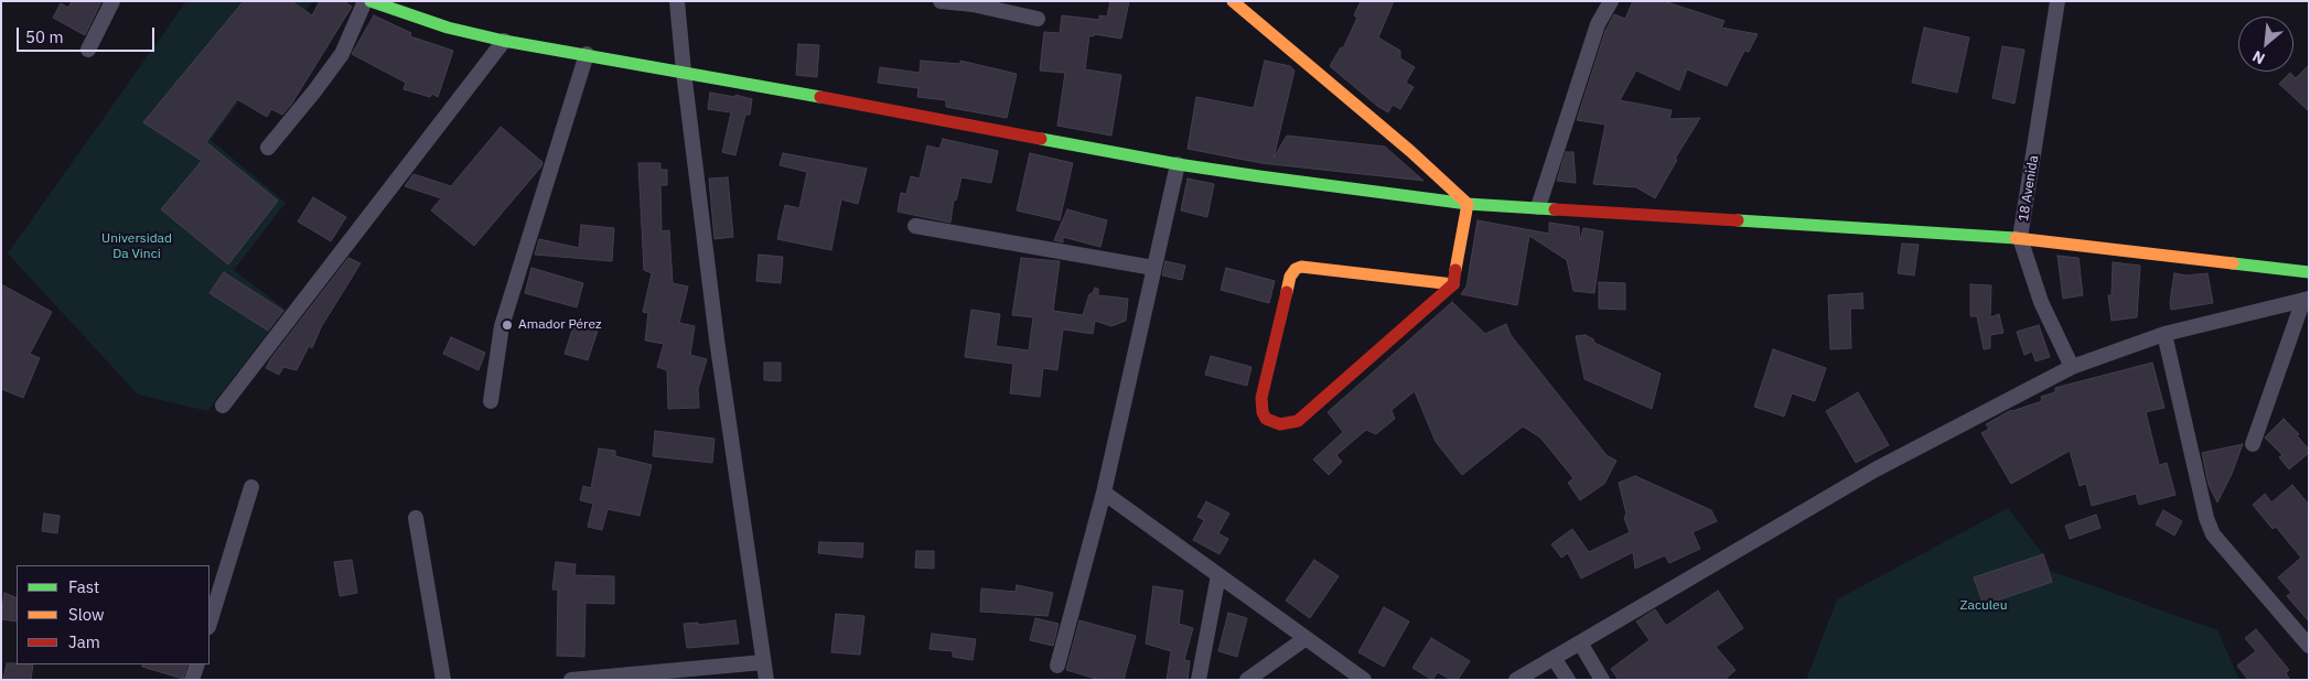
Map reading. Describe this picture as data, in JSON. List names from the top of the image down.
{
  "streets": {
    "street": ["18 Avenida"]
  },
  "parks": ["Universidad Da Vinci", "Zaculeu"],
  "places": ["Amador Pérez"],
  "legend": ["Fast", "Slow", "Jam"],
  "scale_bar": "50 m",
  "north": "bottom left"
}
